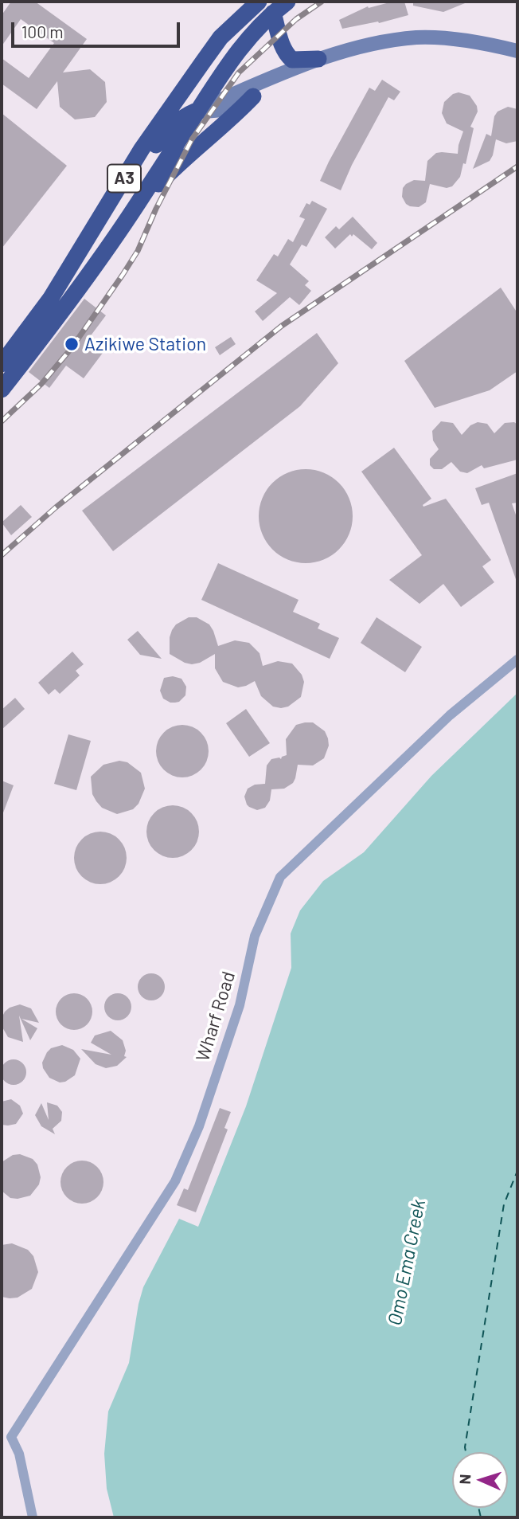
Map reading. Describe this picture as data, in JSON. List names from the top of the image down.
{
  "streets": {
    "highway": ["A3"],
    "street": ["Wharf Road"]
  },
  "water": ["Omo Ema Creek"],
  "places": ["Azikiwe Station"],
  "scale_bar": "100 m",
  "north": "left"
}
